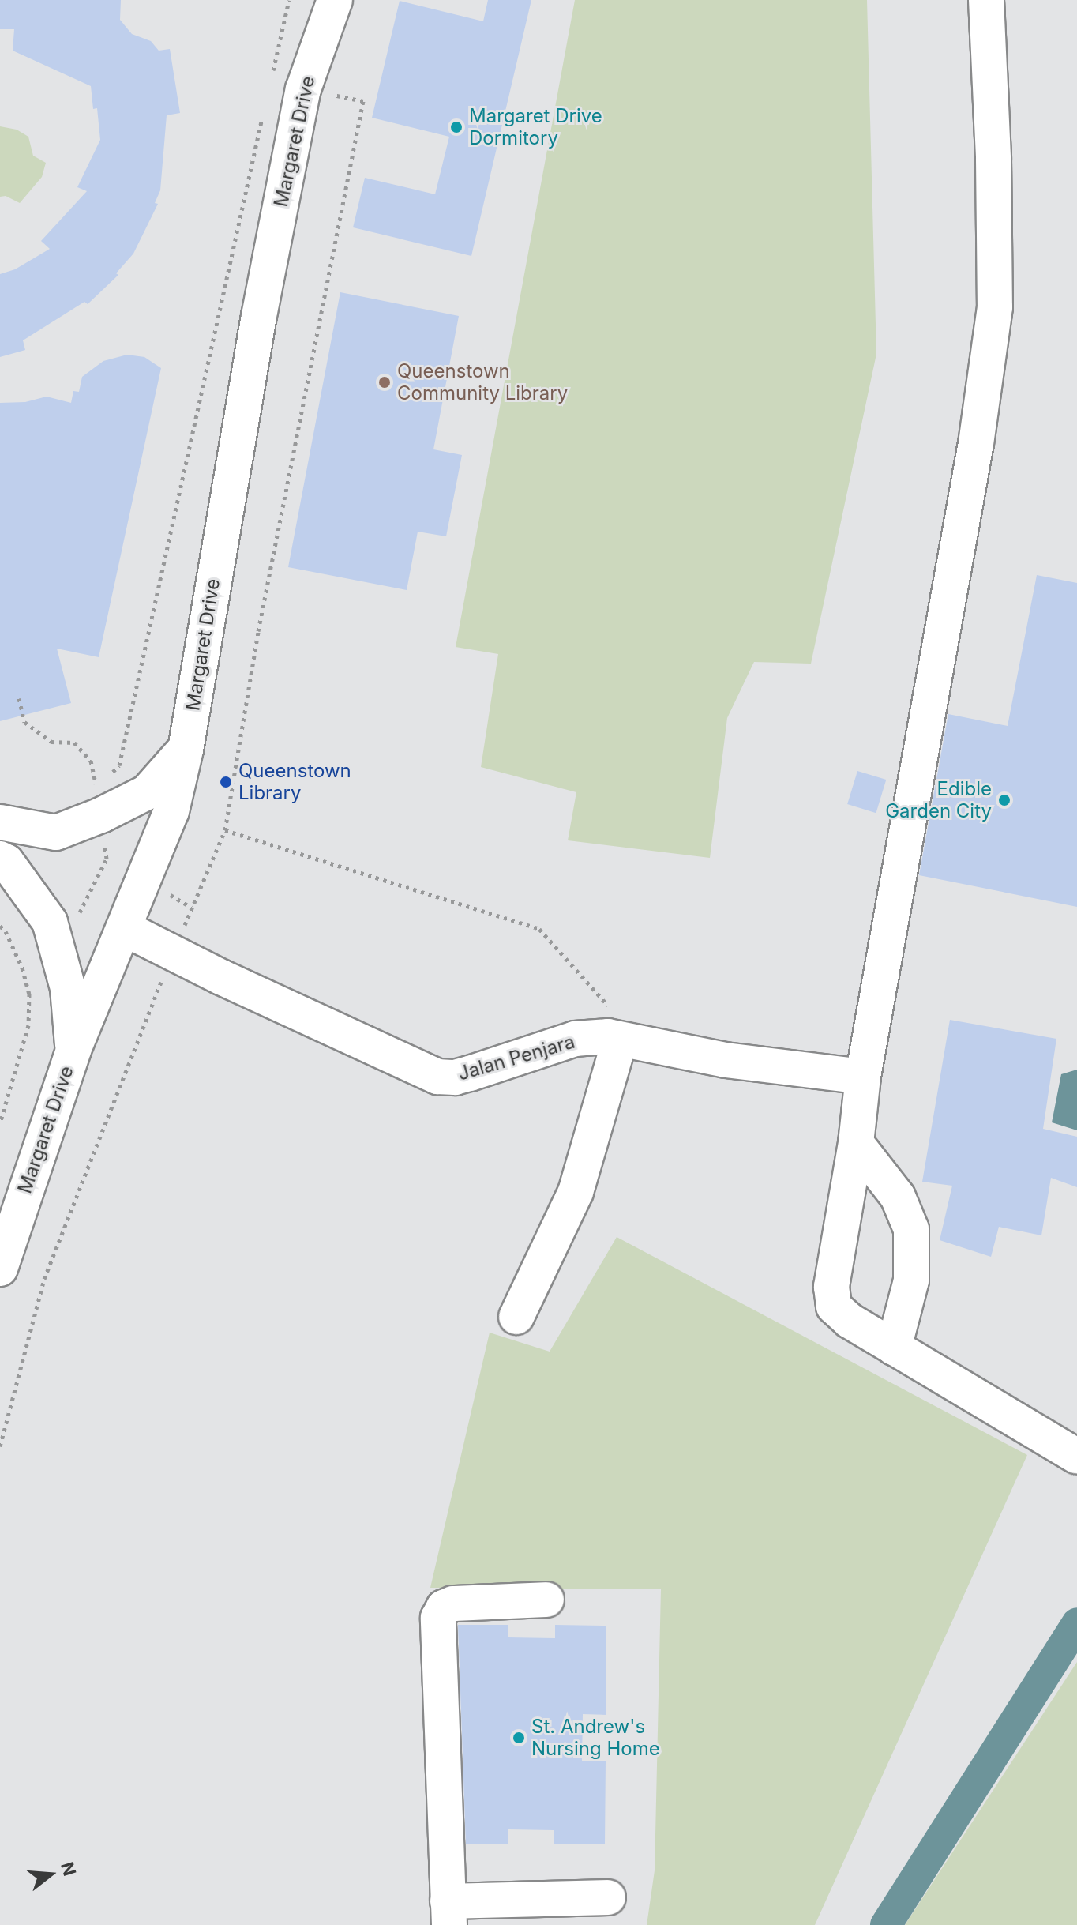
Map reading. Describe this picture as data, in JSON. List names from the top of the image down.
{
  "streets": {
    "street": ["Margaret Drive", "Jalan Penjara"]
  },
  "crossings": [
    ["Margaret Drive", "Jalan Penjara"]
  ],
  "places": [
    "Margaret Drive Dormitory",
    "Queenstown Community Library",
    "Queenstown Library",
    "Edible Garden City",
    "St. Andrew's Nursing Home"
  ],
  "north": "right"
}
